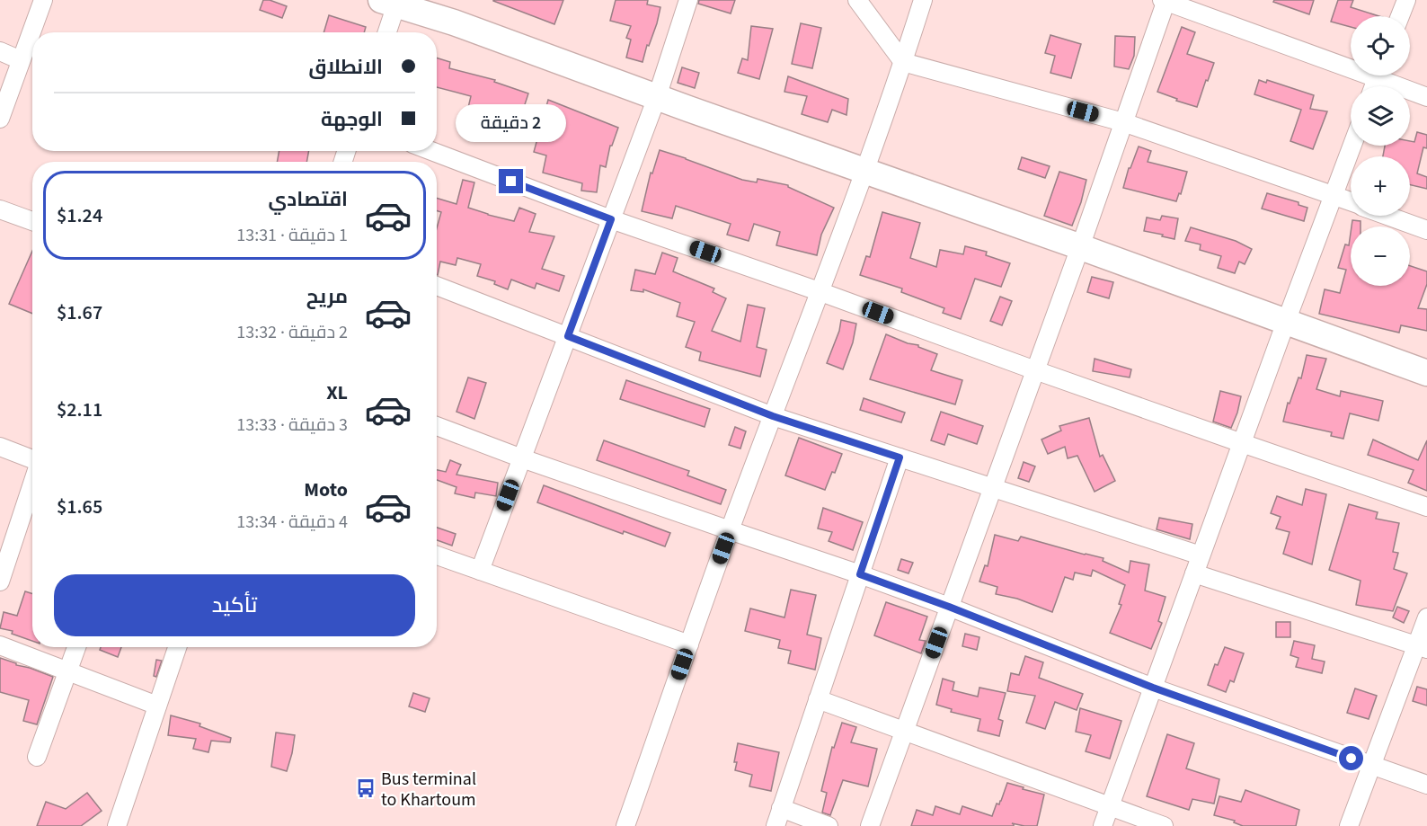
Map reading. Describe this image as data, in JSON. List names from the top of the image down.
{
  "places": {
    "bus stop": ["Bus terminal to Khartoum"]
  },
  "page": {
    "map_buttons": ["+", "−"],
    "banner": ["الانطلاق", "الوجهة"],
    "bubble": "2 دقيقة",
    "list": [
      {
        "name": "اقتصادي",
        "note": "1 دقيقة · 13:31",
        "value": "$1.24"
      },
      {
        "name": "مريح",
        "note": "2 دقيقة · 13:32",
        "value": "$1.67"
      },
      {
        "name": "XL",
        "note": "3 دقيقة · 13:33",
        "value": "$2.11"
      },
      {
        "name": "Moto",
        "note": "4 دقيقة · 13:34",
        "value": "$1.65"
      }
    ],
    "buttons": "تأكيد"
  }
}
